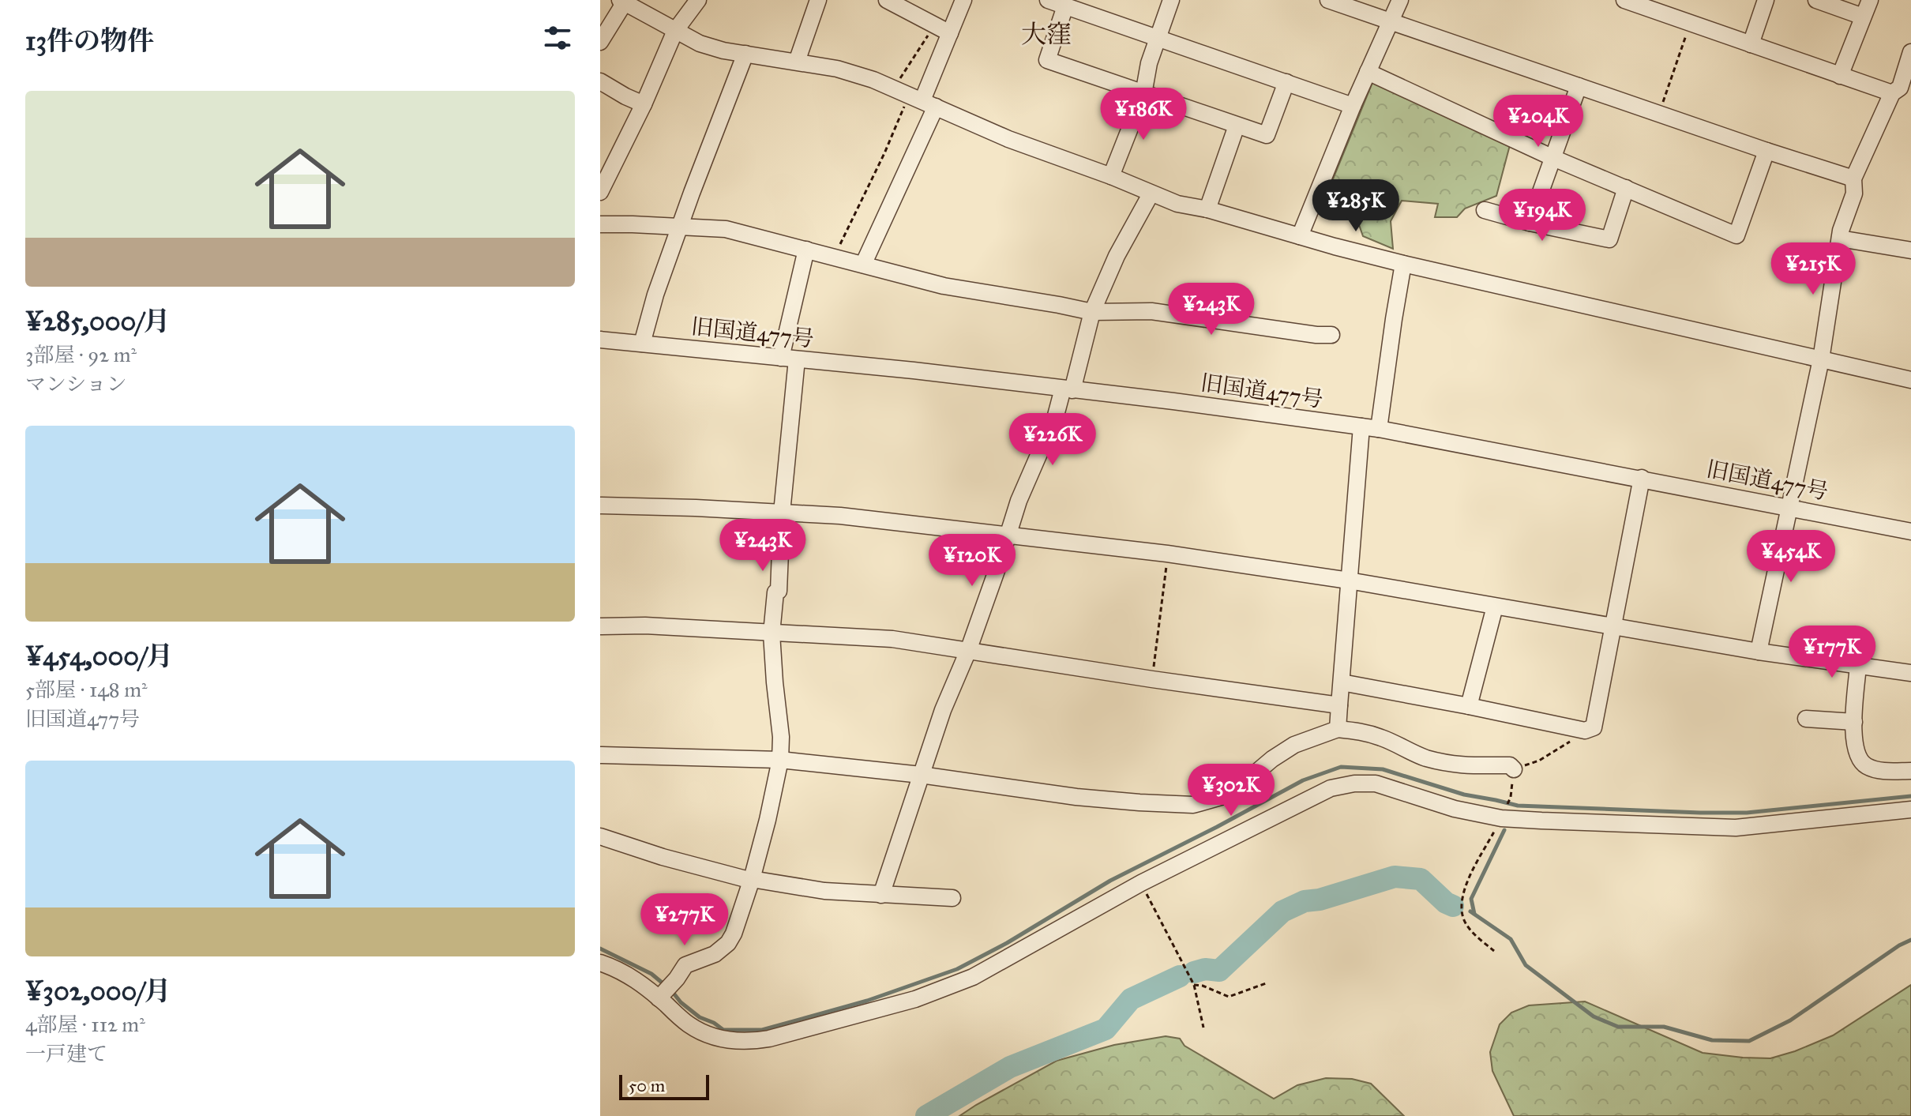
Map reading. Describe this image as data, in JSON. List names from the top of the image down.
{
  "streets": {
    "street": ["旧国道477号"]
  },
  "districts": ["大窪"],
  "scale_bar": "50 m",
  "page": {
    "heading": "13件の物件",
    "list": [
      {
        "name": "¥285,000/月",
        "note": "3部屋 · 92 m² · マンション"
      },
      {
        "name": "¥454,000/月",
        "note": "5部屋 · 148 m² · 旧国道477号"
      },
      {
        "name": "¥302,000/月",
        "note": "4部屋 · 112 m² · 一戸建て"
      }
    ],
    "price": [
      "¥186K",
      "¥204K",
      "¥285K",
      "¥194K",
      "¥215K",
      "¥243K",
      "¥226K",
      "¥243K",
      "¥454K",
      "¥120K",
      "¥177K",
      "¥302K",
      "¥277K"
    ],
    "scale": "50 m"
  }
}
